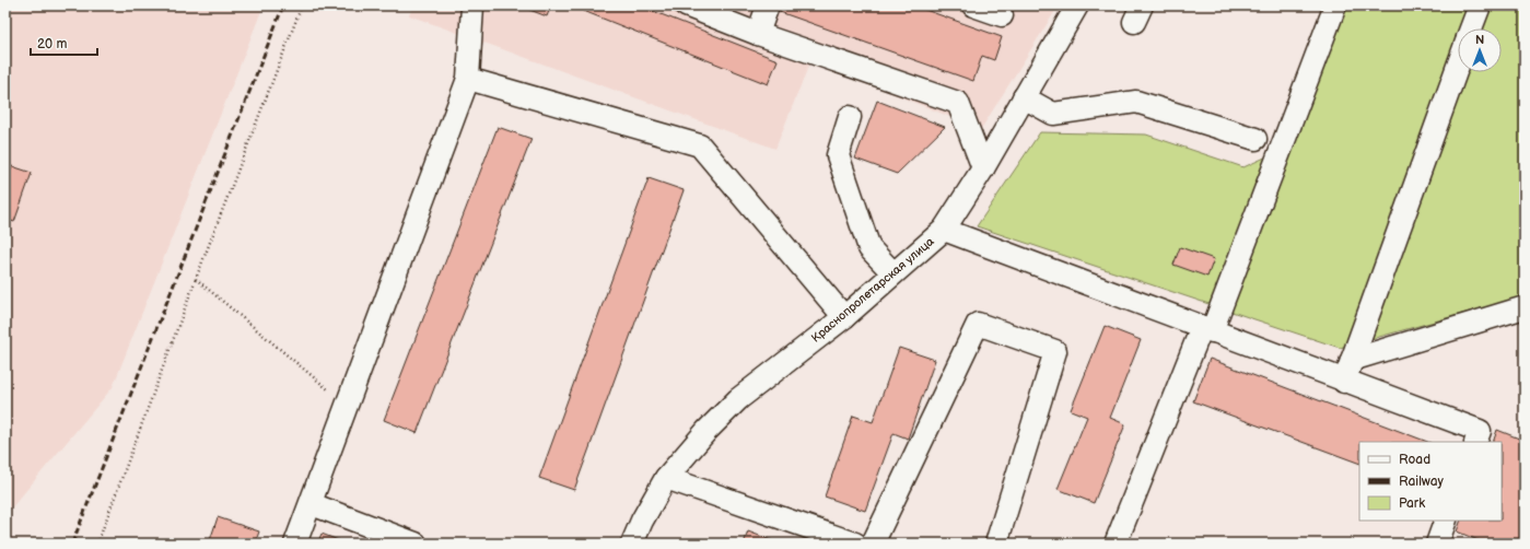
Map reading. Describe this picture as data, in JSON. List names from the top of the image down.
{
  "streets": {
    "street": ["Краснопролетарская улица"]
  },
  "legend": ["Road", "Railway", "Park"],
  "scale_bar": "20 m",
  "north": "top"
}
